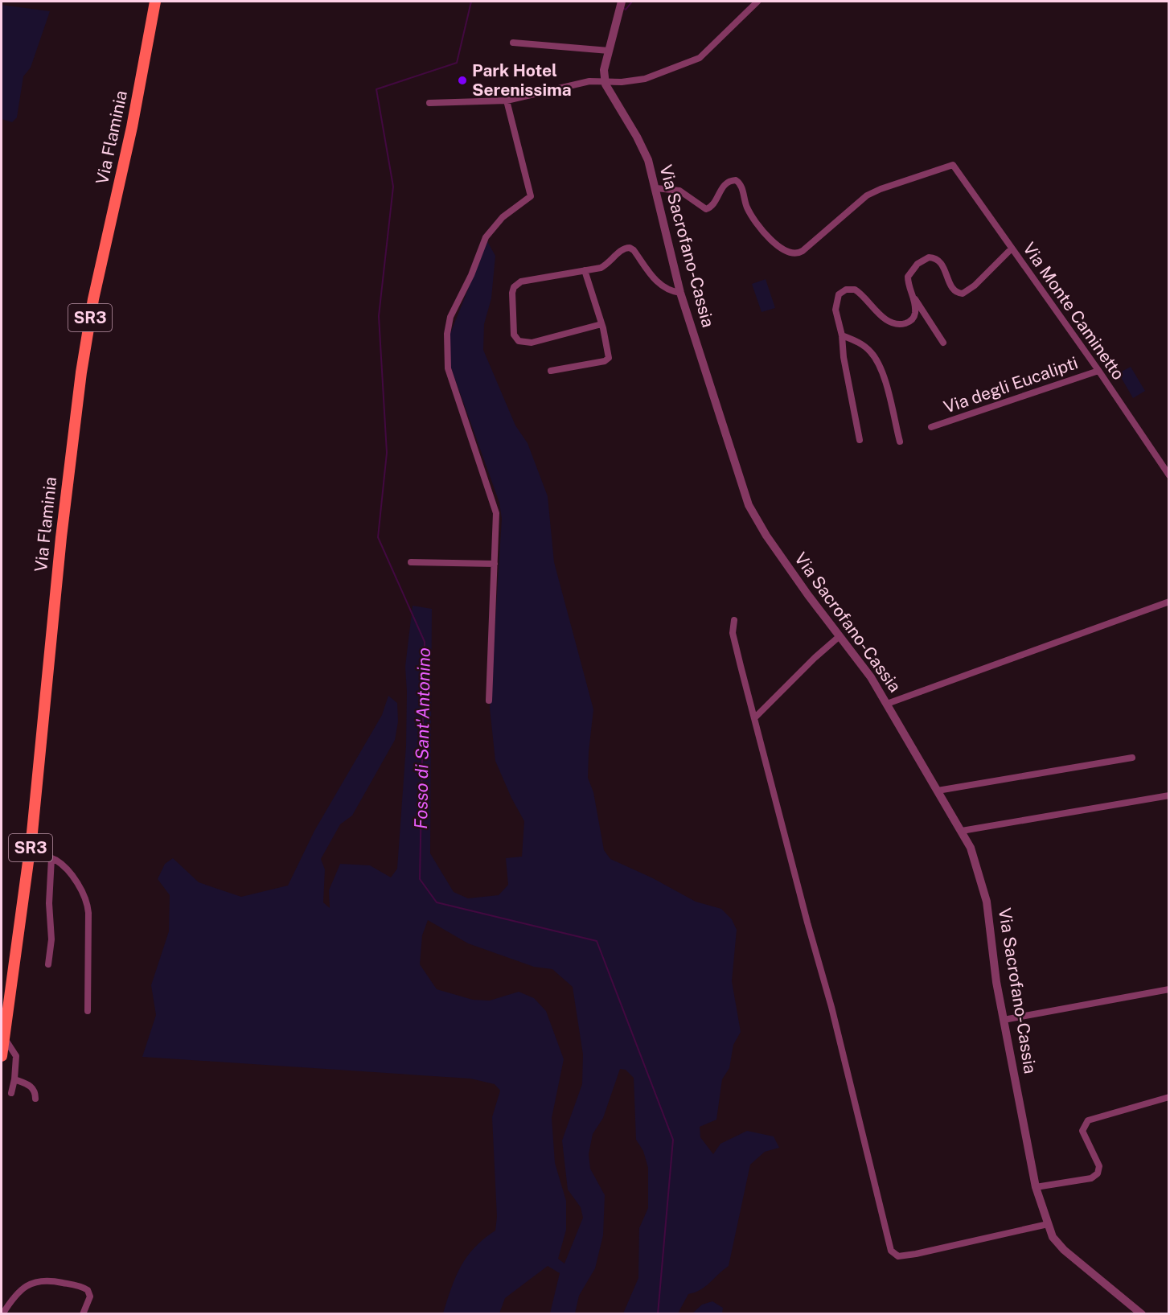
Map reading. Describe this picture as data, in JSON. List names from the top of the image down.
{
  "streets": {
    "main road": ["Via Flaminia", "SR3"],
    "street": ["Via Sacrofano-Cassia", "Via Monte Caminetto", "Via degli Eucalipti"]
  },
  "crossings": [
    ["Via Sacrofano-Cassia", "Via Monte Caminetto"],
    ["Via Monte Caminetto", "Via degli Eucalipti"]
  ],
  "water": ["Fosso di Sant'Antonino"],
  "places": ["Park Hotel Serenissima"]
}
